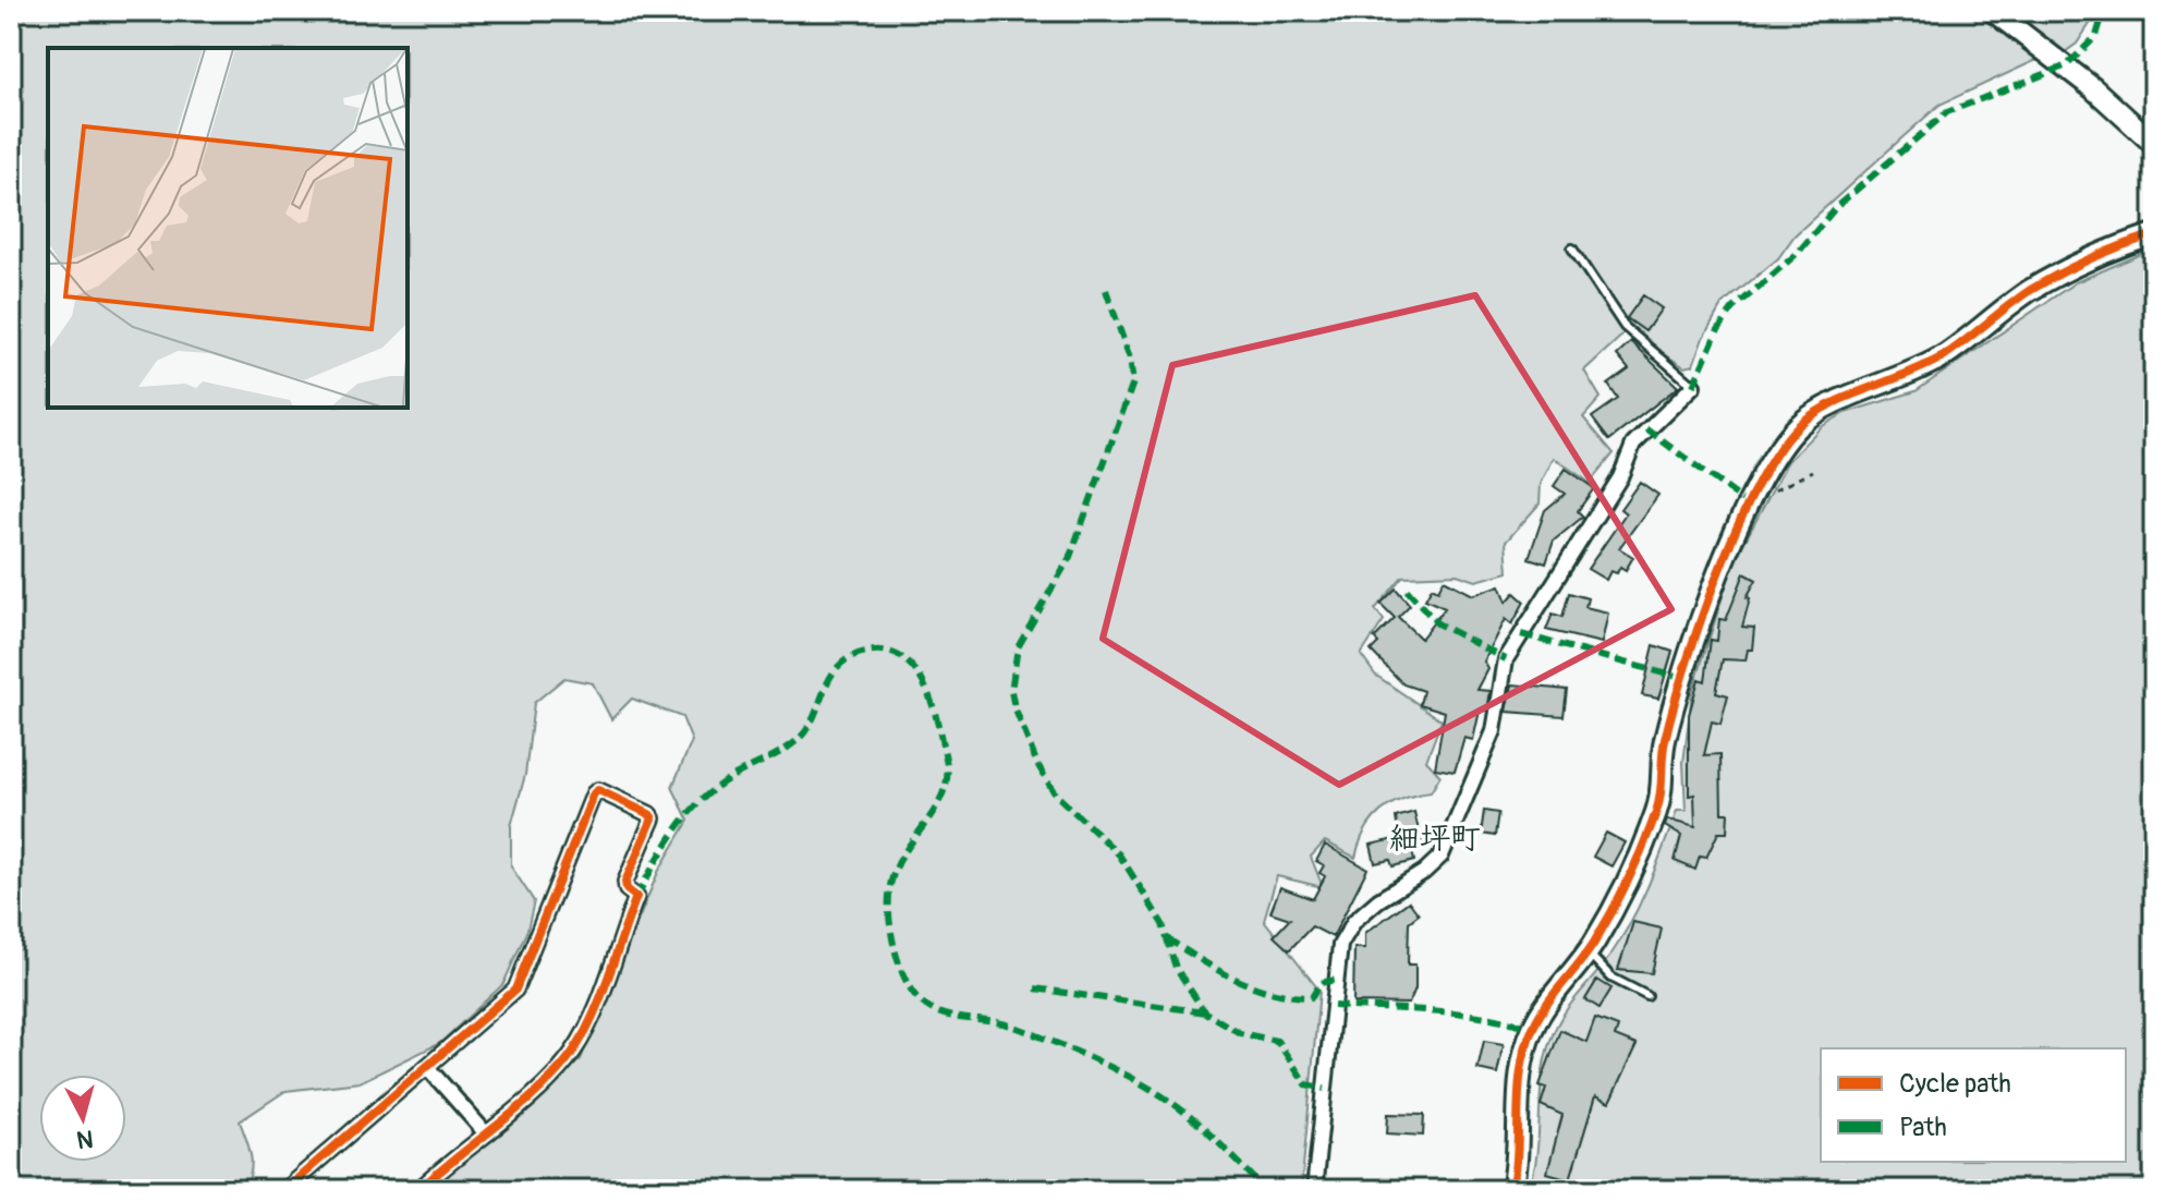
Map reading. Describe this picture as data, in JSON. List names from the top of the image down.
{
  "districts": ["細坪町"],
  "legend": ["Cycle path", "Path"],
  "north": "bottom"
}
